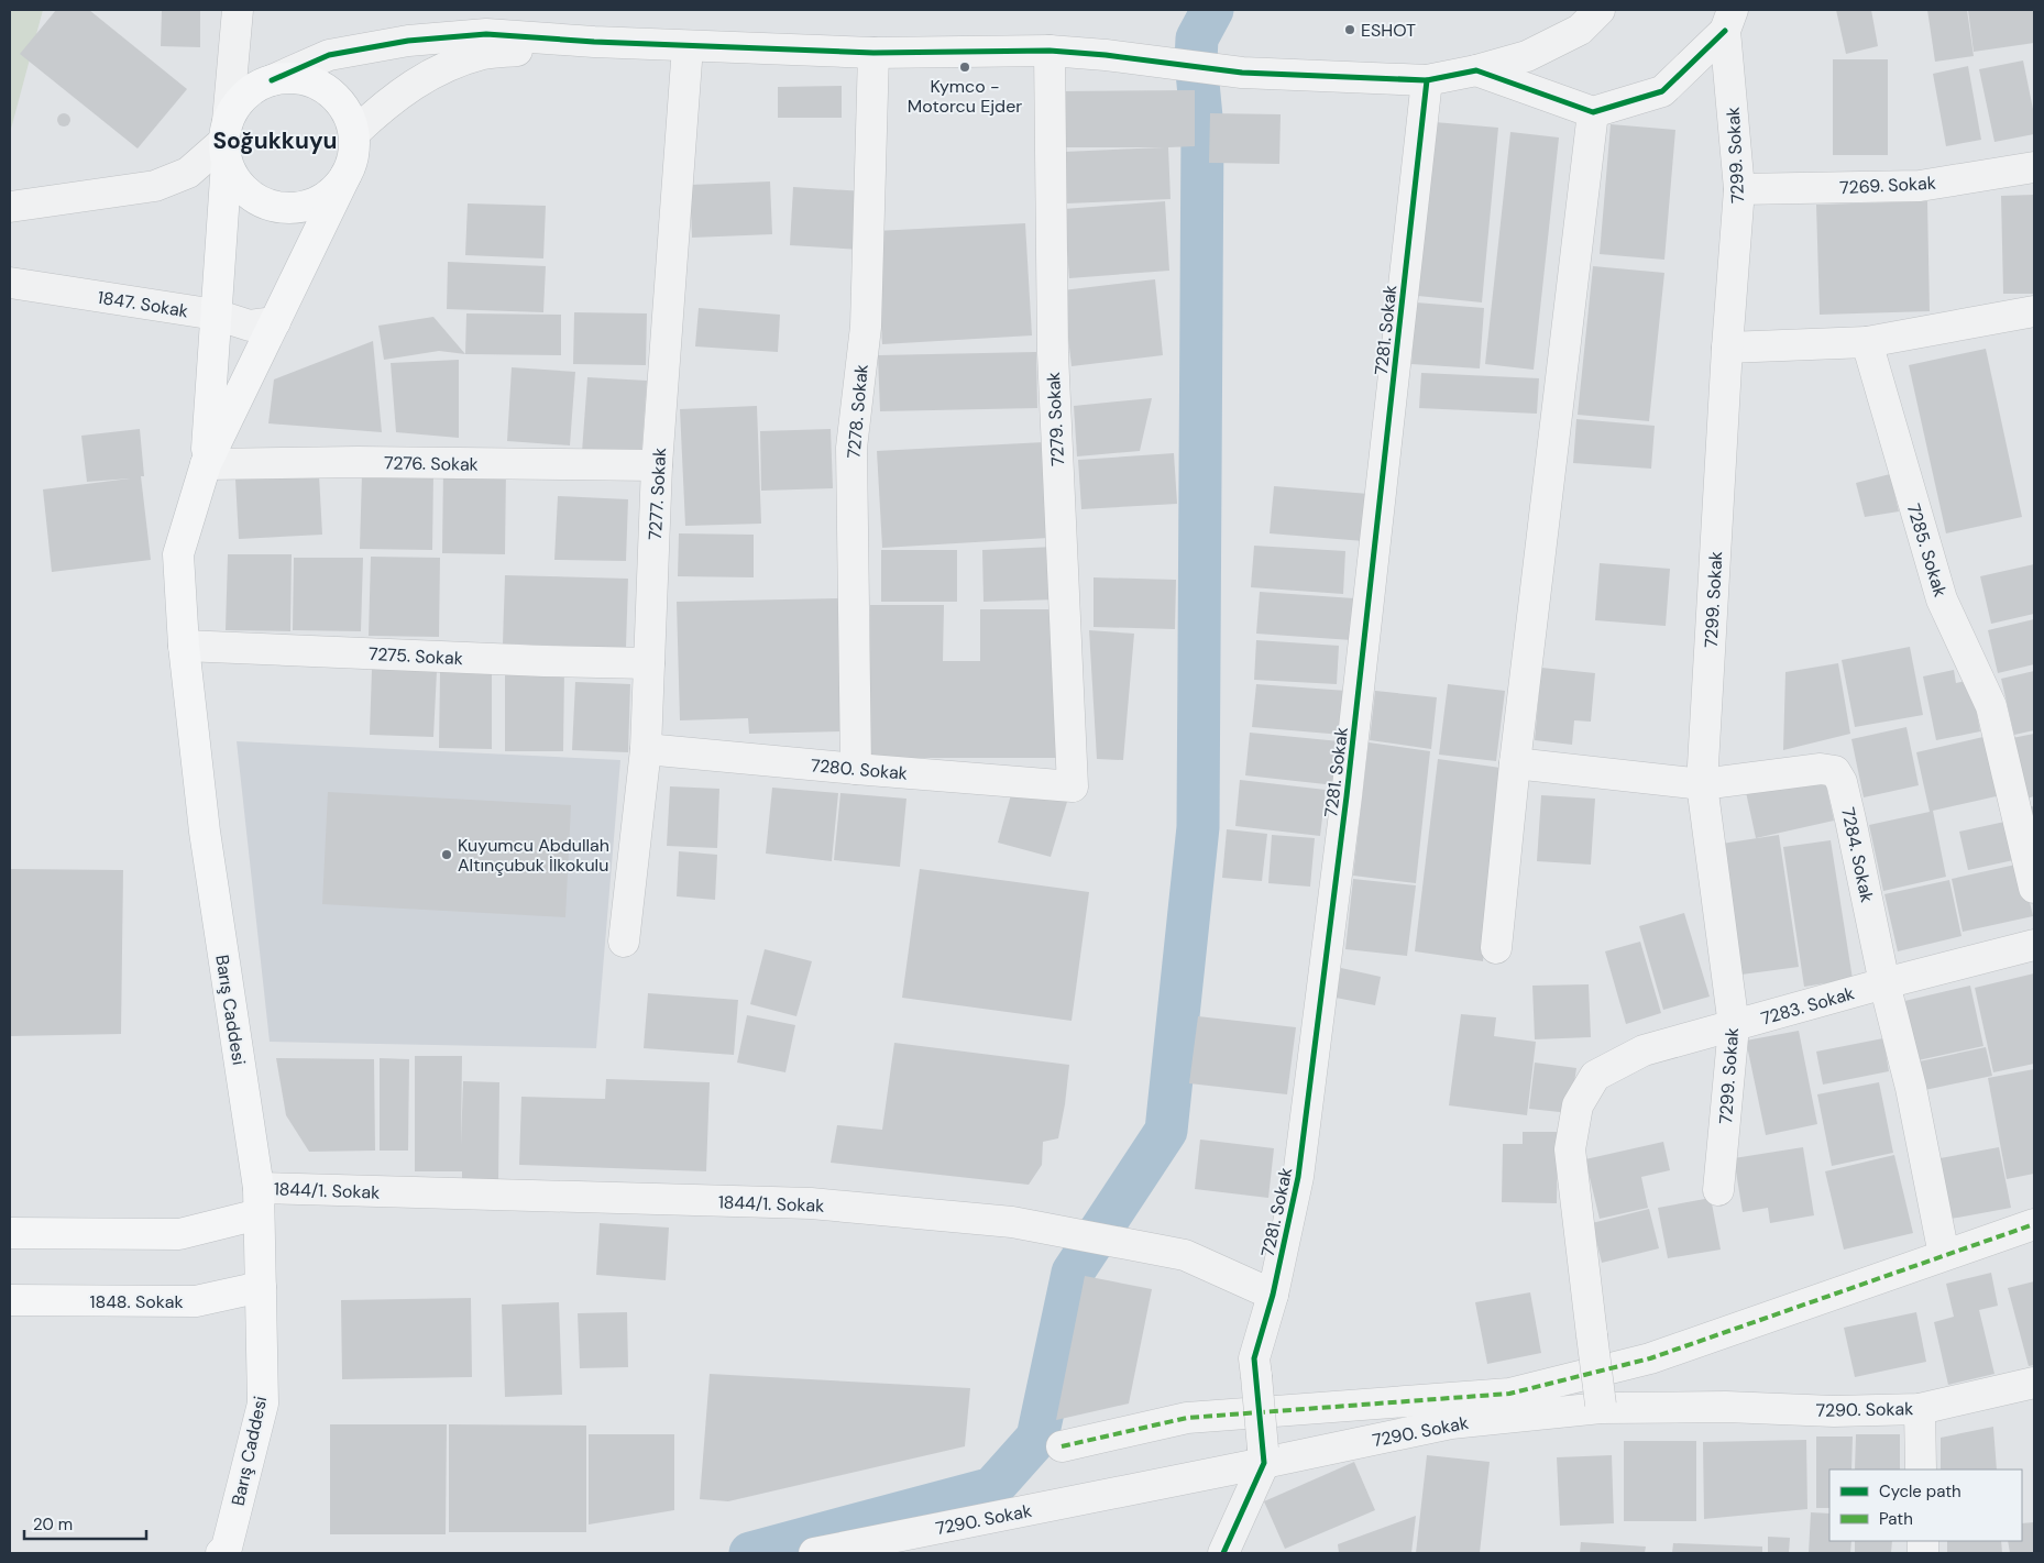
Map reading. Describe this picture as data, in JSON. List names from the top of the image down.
{
  "streets": {
    "main road": ["Barış Caddesi", "1848. Sokak"],
    "street": [
      "7299. Sokak",
      "7269. Sokak",
      "1847. Sokak",
      "7281. Sokak",
      "7278. Sokak",
      "7279. Sokak",
      "7276. Sokak",
      "7277. Sokak",
      "7285. Sokak",
      "7275. Sokak",
      "7280. Sokak",
      "7284. Sokak",
      "7283. Sokak",
      "1844/1. Sokak",
      "7290. Sokak"
    ]
  },
  "crossings": [
    ["7299. Sokak", "7269. Sokak"],
    ["7299. Sokak", "7284. Sokak"],
    ["7299. Sokak", "7283. Sokak"],
    ["7281. Sokak", "1844/1. Sokak"],
    ["7281. Sokak", "7290. Sokak"],
    ["7278. Sokak", "7280. Sokak"],
    ["7279. Sokak", "7280. Sokak"],
    ["7276. Sokak", "7277. Sokak"],
    ["7276. Sokak", "Barış Caddesi"],
    ["7277. Sokak", "7275. Sokak"],
    ["7277. Sokak", "7280. Sokak"],
    ["7275. Sokak", "Barış Caddesi"],
    ["7284. Sokak", "7283. Sokak"],
    ["7283. Sokak", "7290. Sokak"],
    ["Barış Caddesi", "1844/1. Sokak"],
    ["Barış Caddesi", "1848. Sokak"]
  ],
  "districts": ["Soğukkuyu"],
  "places": ["ESHOT", "Kymco - Motorcu Ejder", "Kuyumcu Abdullah Altınçubuk İlkokulu"],
  "legend": ["Cycle path", "Path"],
  "scale_bar": "20 m"
}
